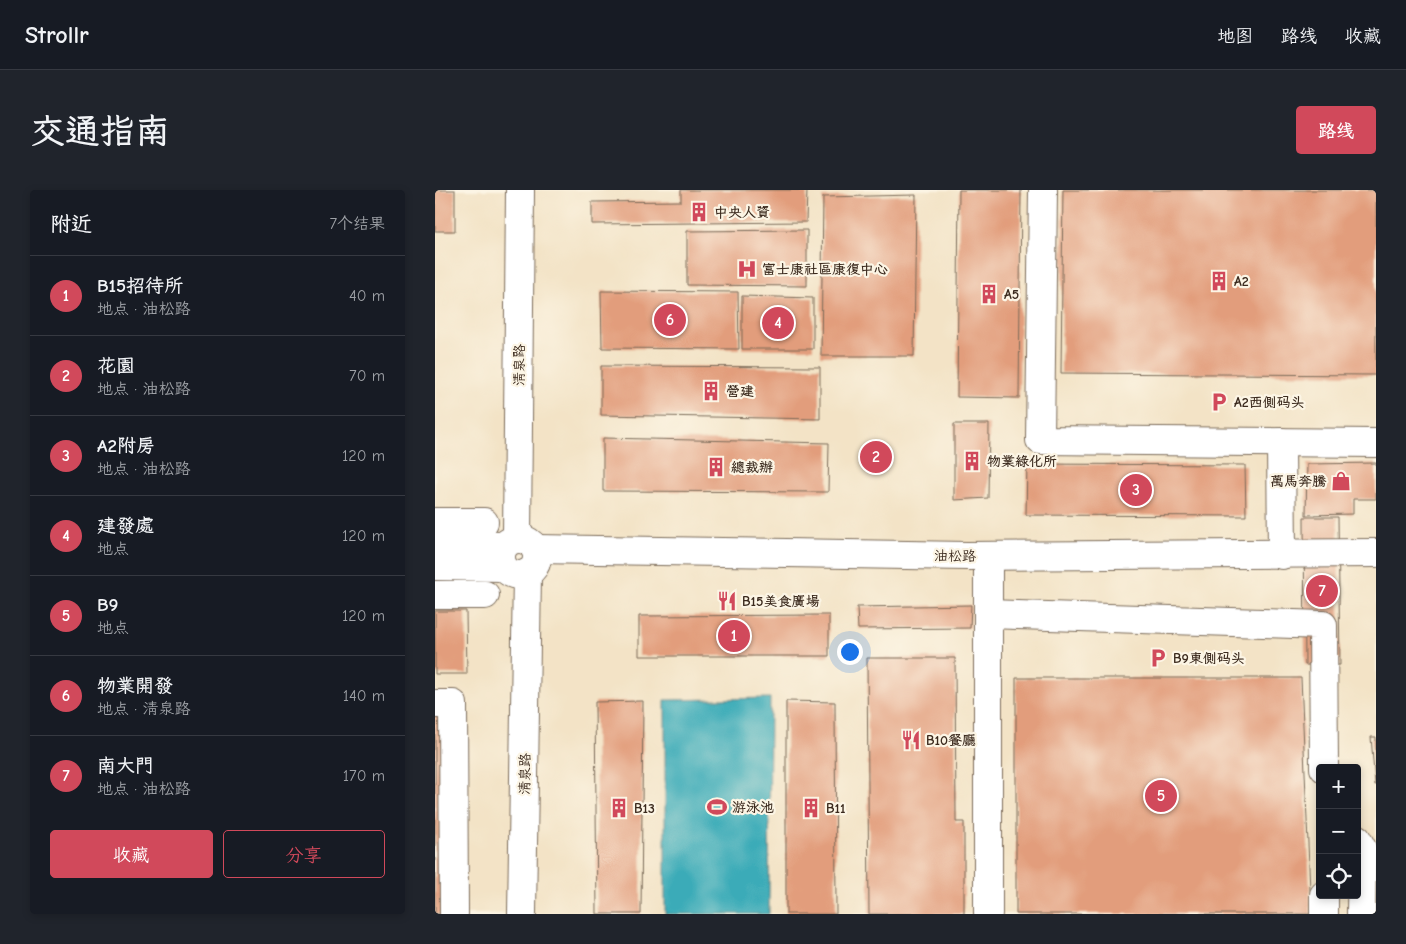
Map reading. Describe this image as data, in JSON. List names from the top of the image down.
{
  "streets": {
    "street": ["清泉路", "油松路"]
  },
  "crossings": [
    ["清泉路", "油松路"]
  ],
  "places": {
    "building": [
      "中央人資",
      "A2",
      "A5",
      "營建",
      "物業綠化所",
      "總裁辦",
      "B13",
      "B11"
    ],
    "hospital": ["富士康社區康復中心"],
    "parking": ["A2西側码头", "B9東側码头"],
    "shop": ["萬馬奔騰"],
    "restaurant": ["B15美食廣場", "B10餐廳"],
    "sports": ["游泳池"]
  },
  "page": {
    "header": "Strollr",
    "nav": ["地图", "路线", "收藏"],
    "buttons": [
      "路线",
      ["收藏", "分享"]
    ],
    "title": "交通指南",
    "heading": ["附近", "7个结果"],
    "list": [
      {
        "mark": "1",
        "name": "B15招待所",
        "note": "地点 · 油松路",
        "value": "40 m"
      },
      {
        "mark": "2",
        "name": "花園",
        "note": "地点 · 油松路",
        "value": "70 m"
      },
      {
        "mark": "3",
        "name": "A2附房",
        "note": "地点 · 油松路",
        "value": "120 m"
      },
      {
        "mark": "4",
        "name": "建發處",
        "note": "地点",
        "value": "120 m"
      },
      {
        "mark": "5",
        "name": "B9",
        "note": "地点",
        "value": "120 m"
      },
      {
        "mark": "6",
        "name": "物業開發",
        "note": "地点 · 清泉路",
        "value": "140 m"
      },
      {
        "mark": "7",
        "name": "南大門",
        "note": "地点 · 油松路",
        "value": "170 m"
      }
    ],
    "pins": [
      "6",
      "4",
      "2",
      "3",
      "7",
      "1",
      "5"
    ],
    "map_buttons": ["+", "−"]
  }
}
